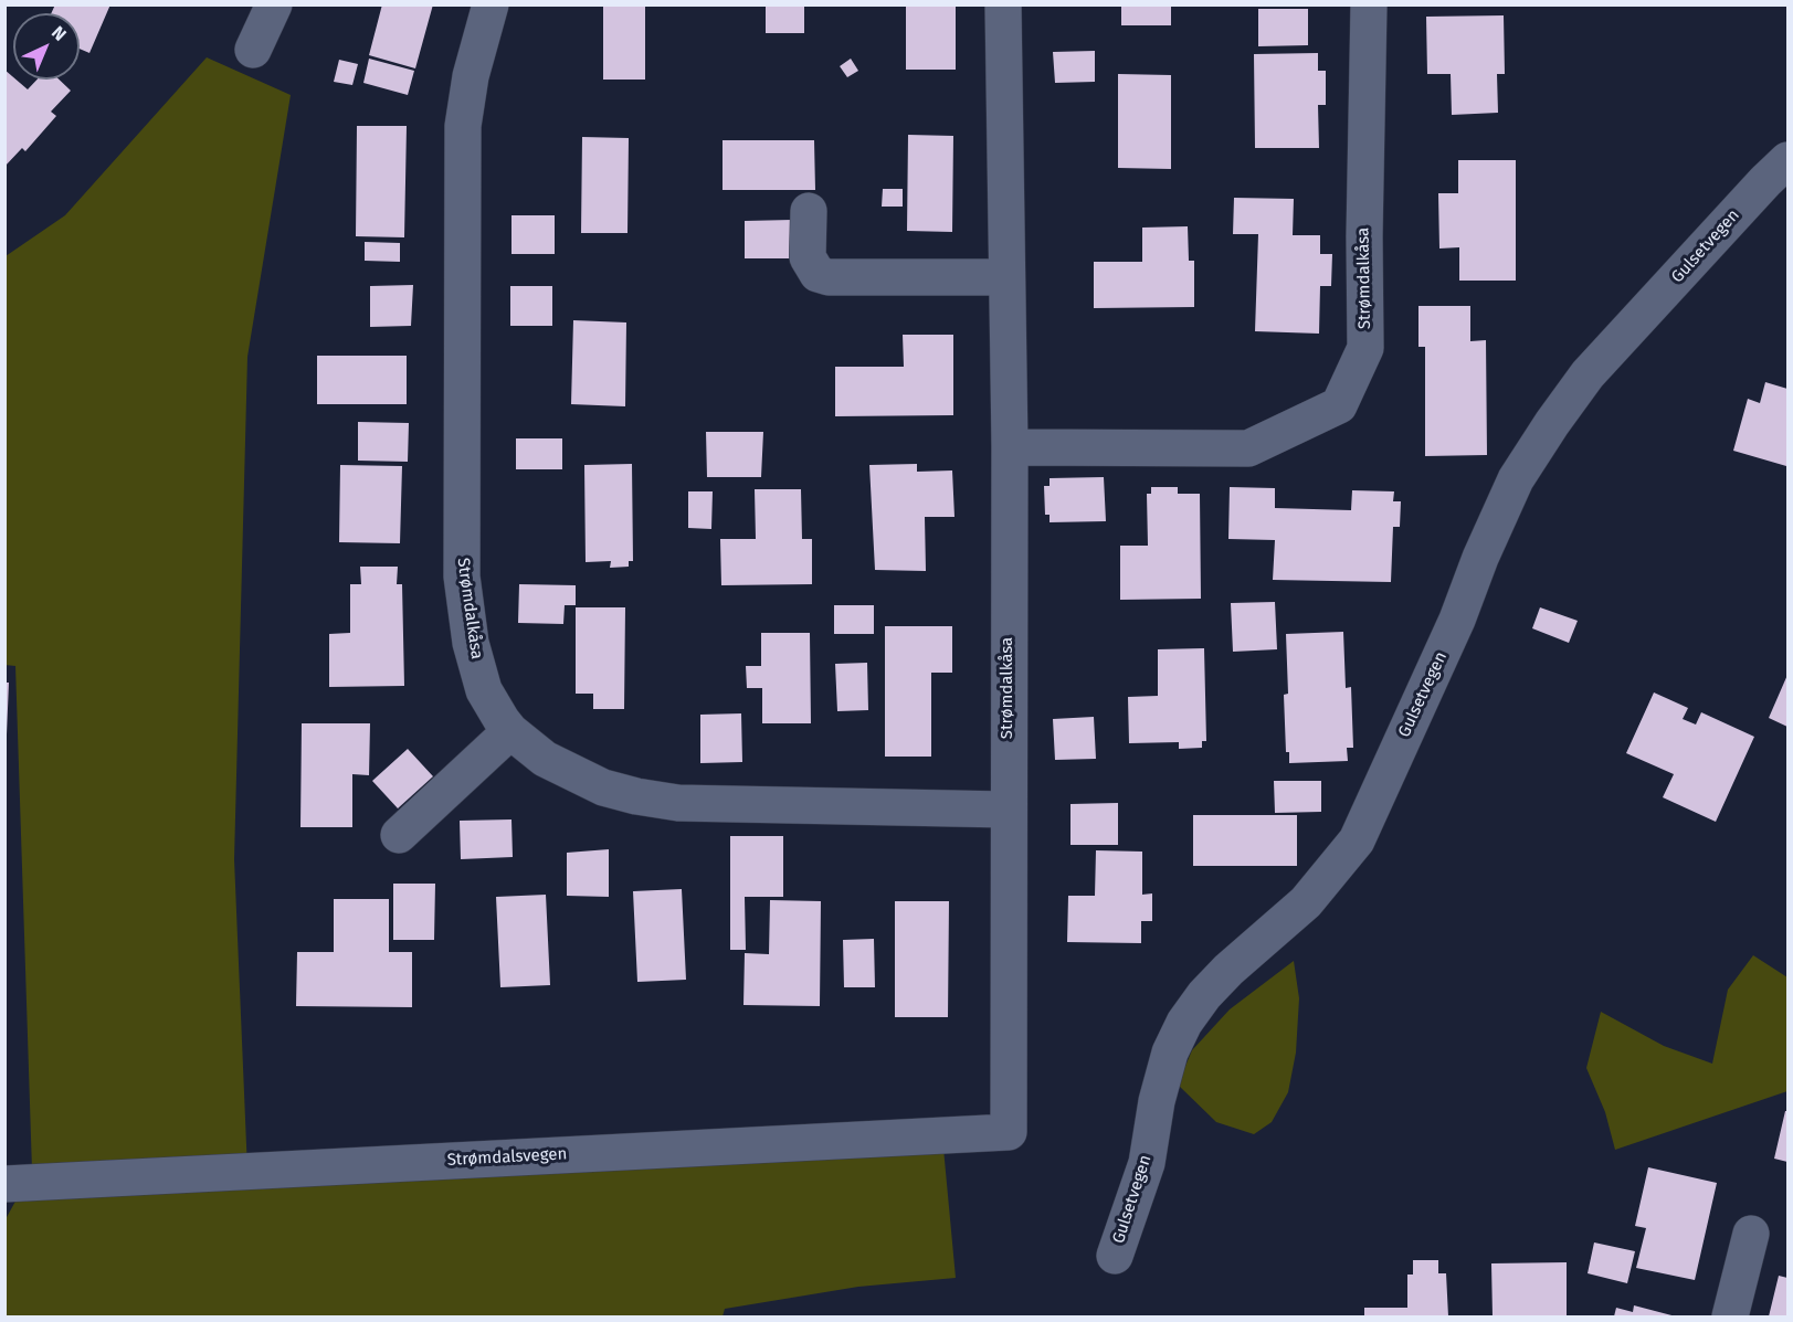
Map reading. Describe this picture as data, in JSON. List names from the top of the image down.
{
  "streets": {
    "street": ["Gulsetvegen", "Strømdalkåsa", "Strømdalsvegen"]
  },
  "crossings": [
    ["Strømdalkåsa", "Strømdalsvegen"]
  ],
  "north": "top right"
}
